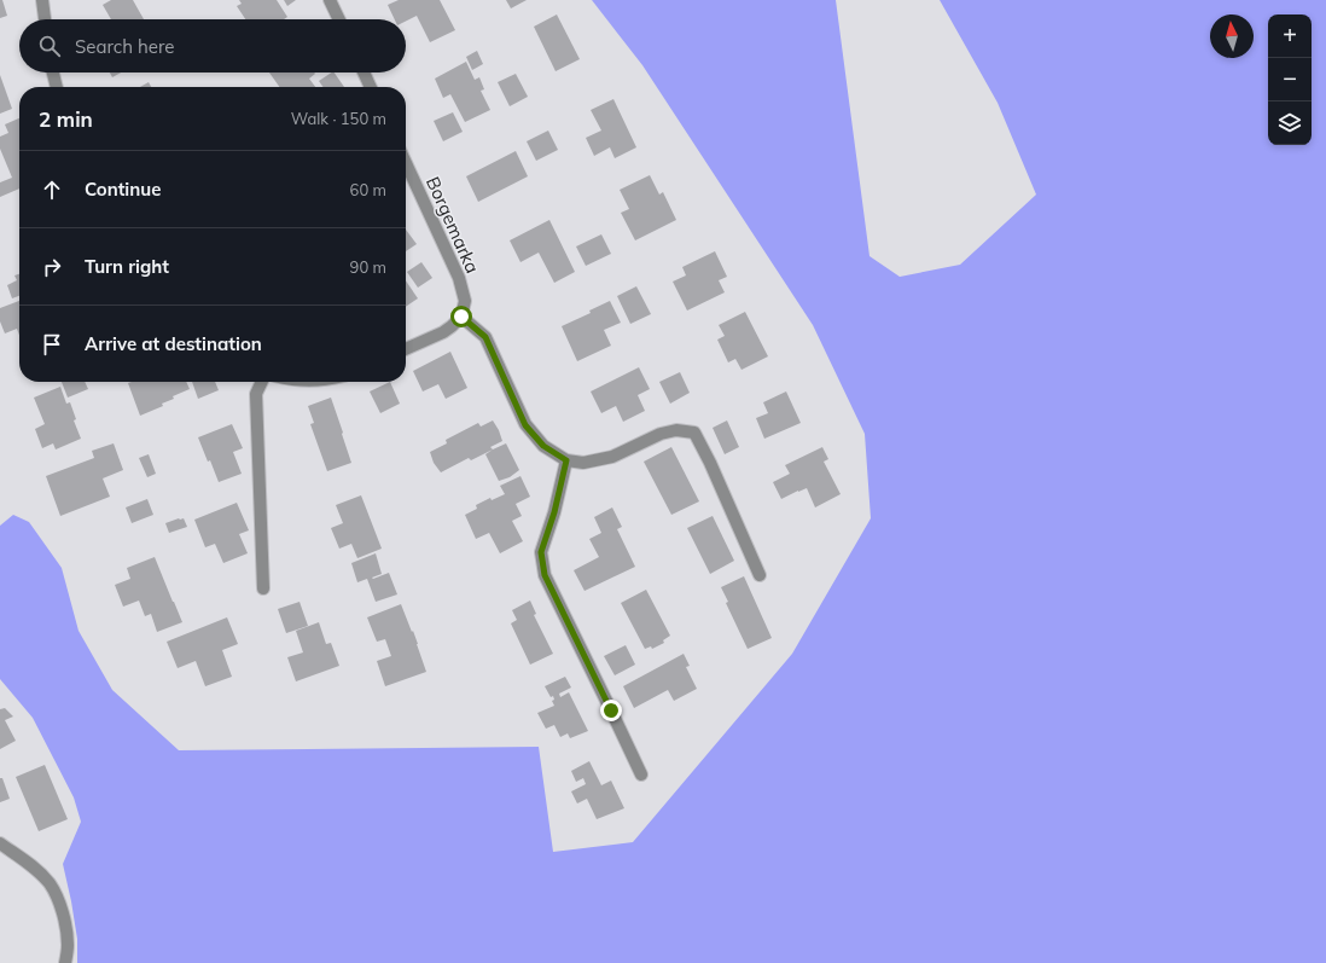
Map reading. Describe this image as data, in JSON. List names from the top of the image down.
{
  "streets": {
    "street": ["Borgemarka"]
  },
  "north": "top",
  "page": {
    "map_buttons": ["+", "−"],
    "search": "Search here",
    "heading": ["2 min", "Walk · 150 m"],
    "list": [
      ["Continue", "60 m"],
      ["Turn right", "90 m"],
      "Arrive at destination"
    ]
  }
}
